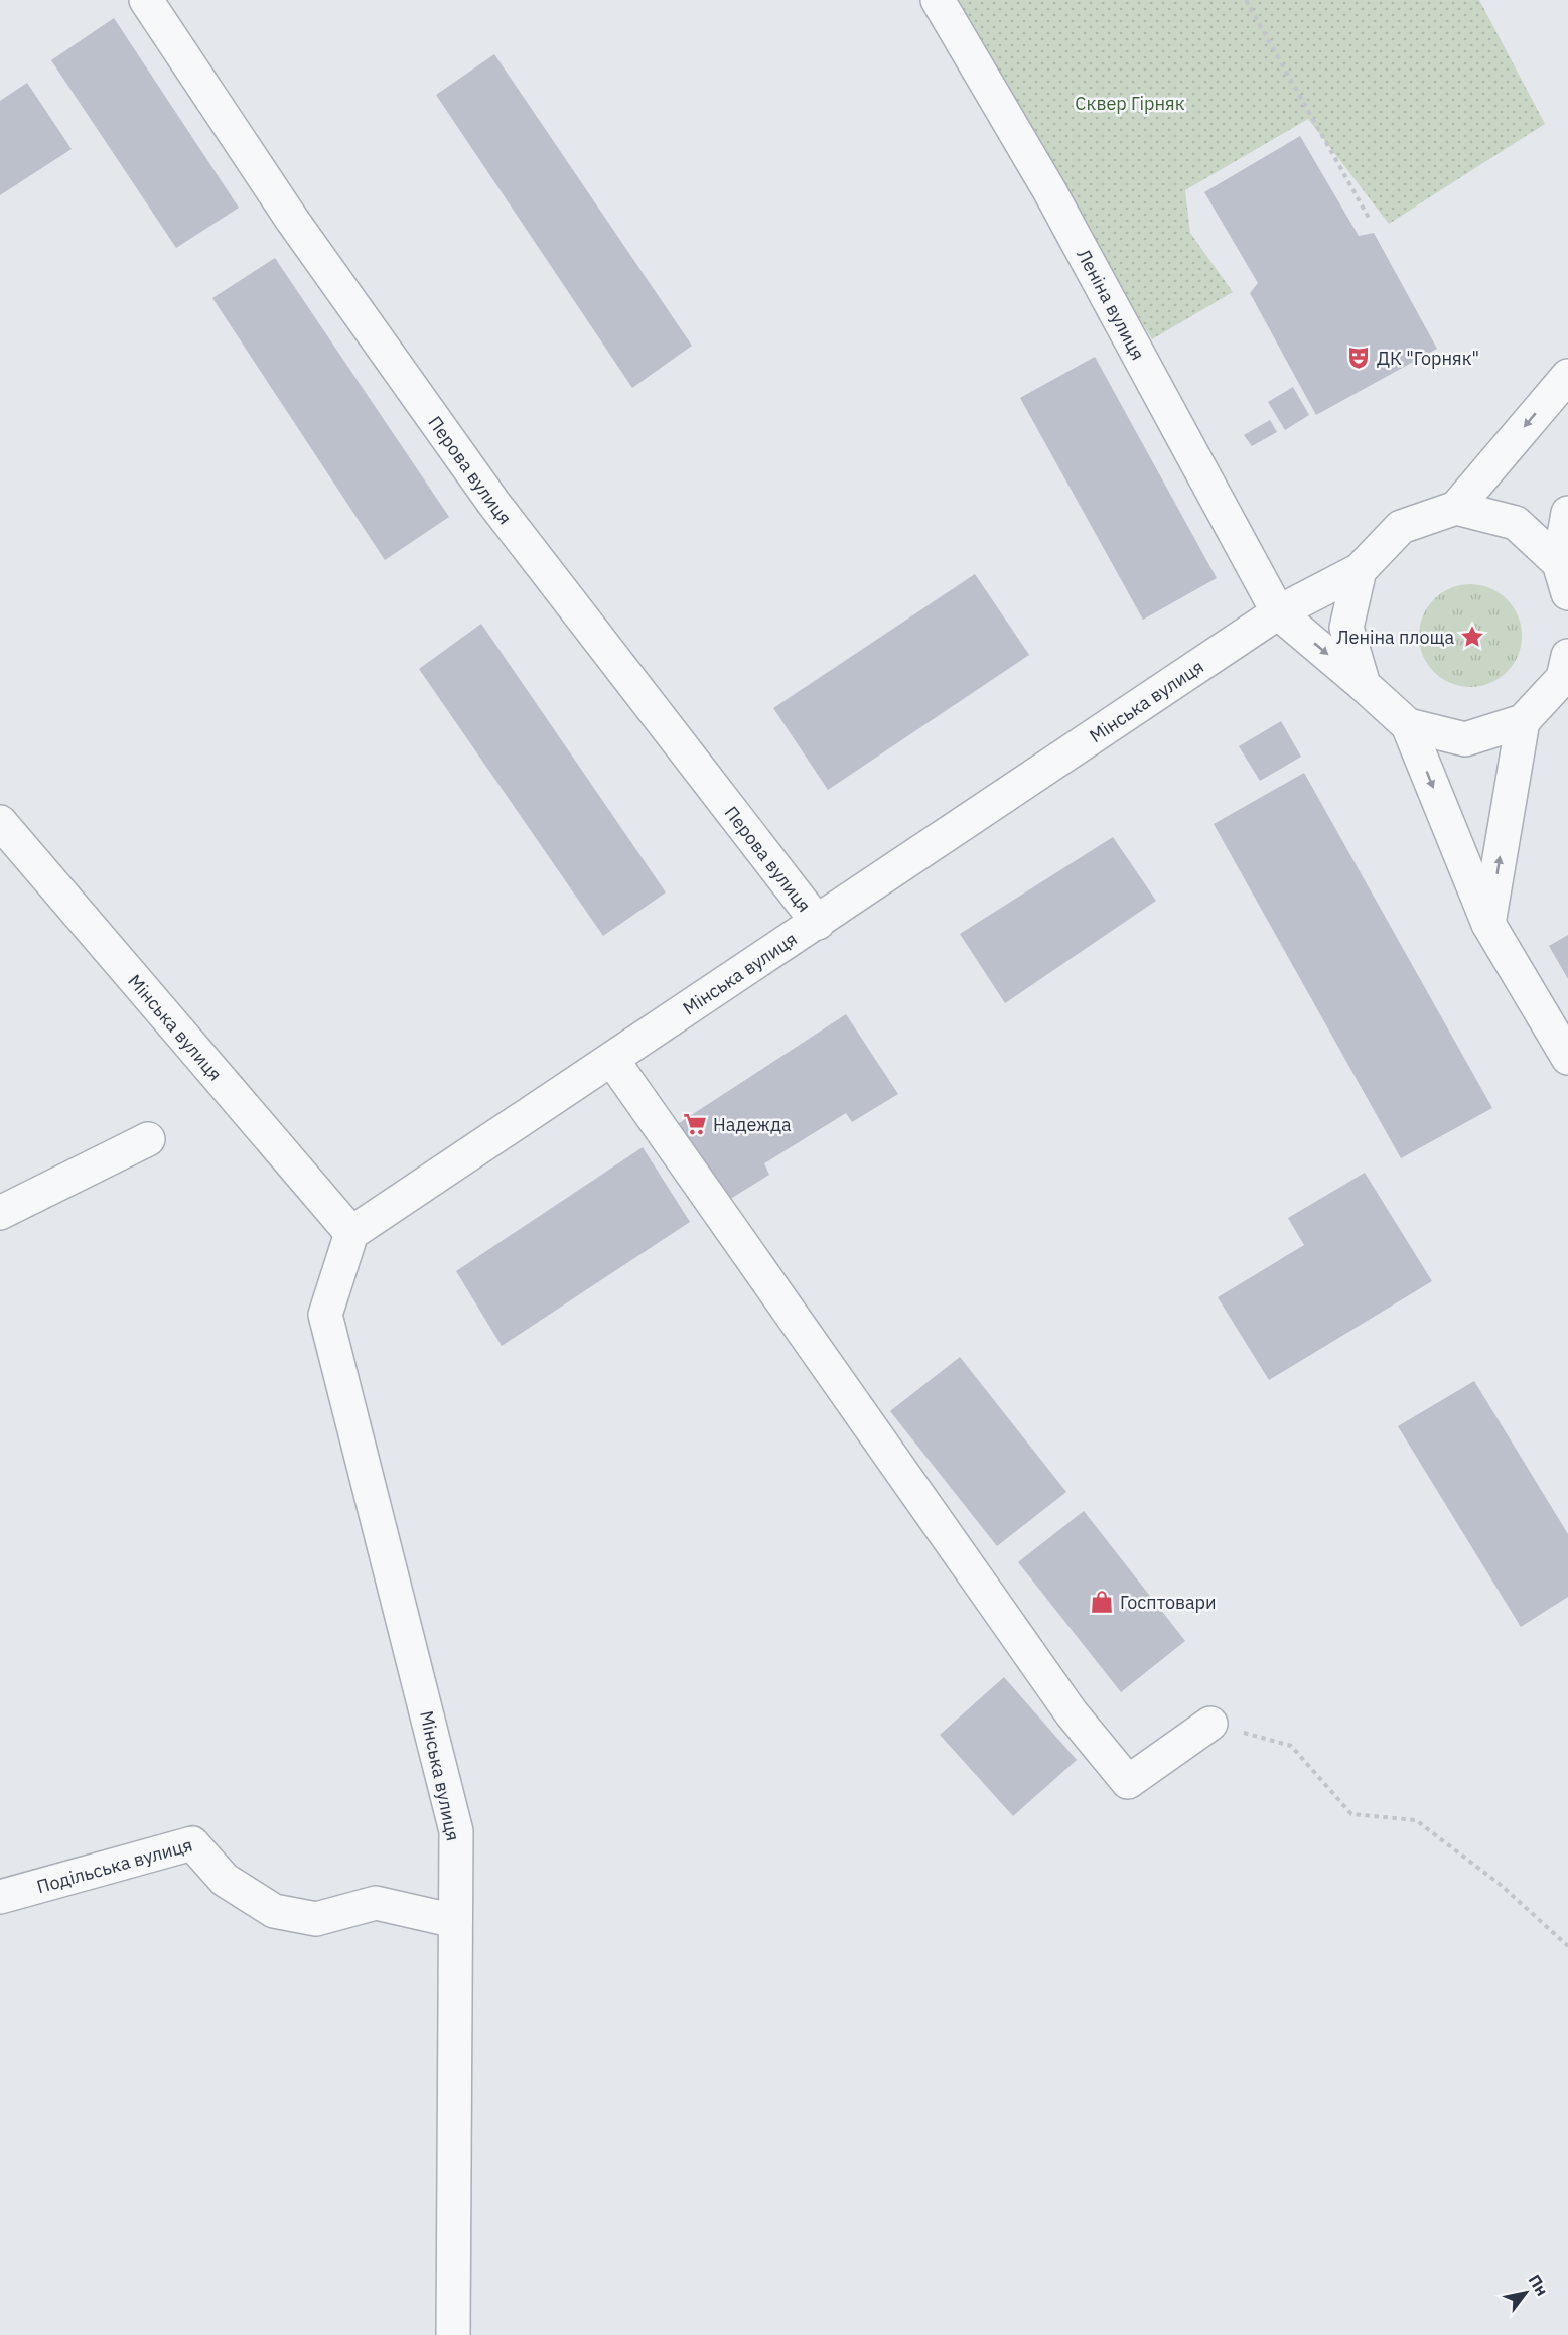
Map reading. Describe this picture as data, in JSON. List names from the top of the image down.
{
  "streets": {
    "street": [
      "Леніна вулиця",
      "Перова вулиця",
      "Мінська вулиця",
      "Подільська вулиця"
    ]
  },
  "crossings": [
    ["Леніна вулиця", "Мінська вулиця"],
    ["Перова вулиця", "Мінська вулиця"],
    ["Мінська вулиця", "Подільська вулиця"]
  ],
  "parks": ["Сквер Гірняк"],
  "places": {
    "theatre": ["ДК \"Горняк\""],
    "place": ["Леніна площа"],
    "supermarket": ["Надежда"],
    "shop": ["Госптовари"]
  },
  "north": "top right"
}
